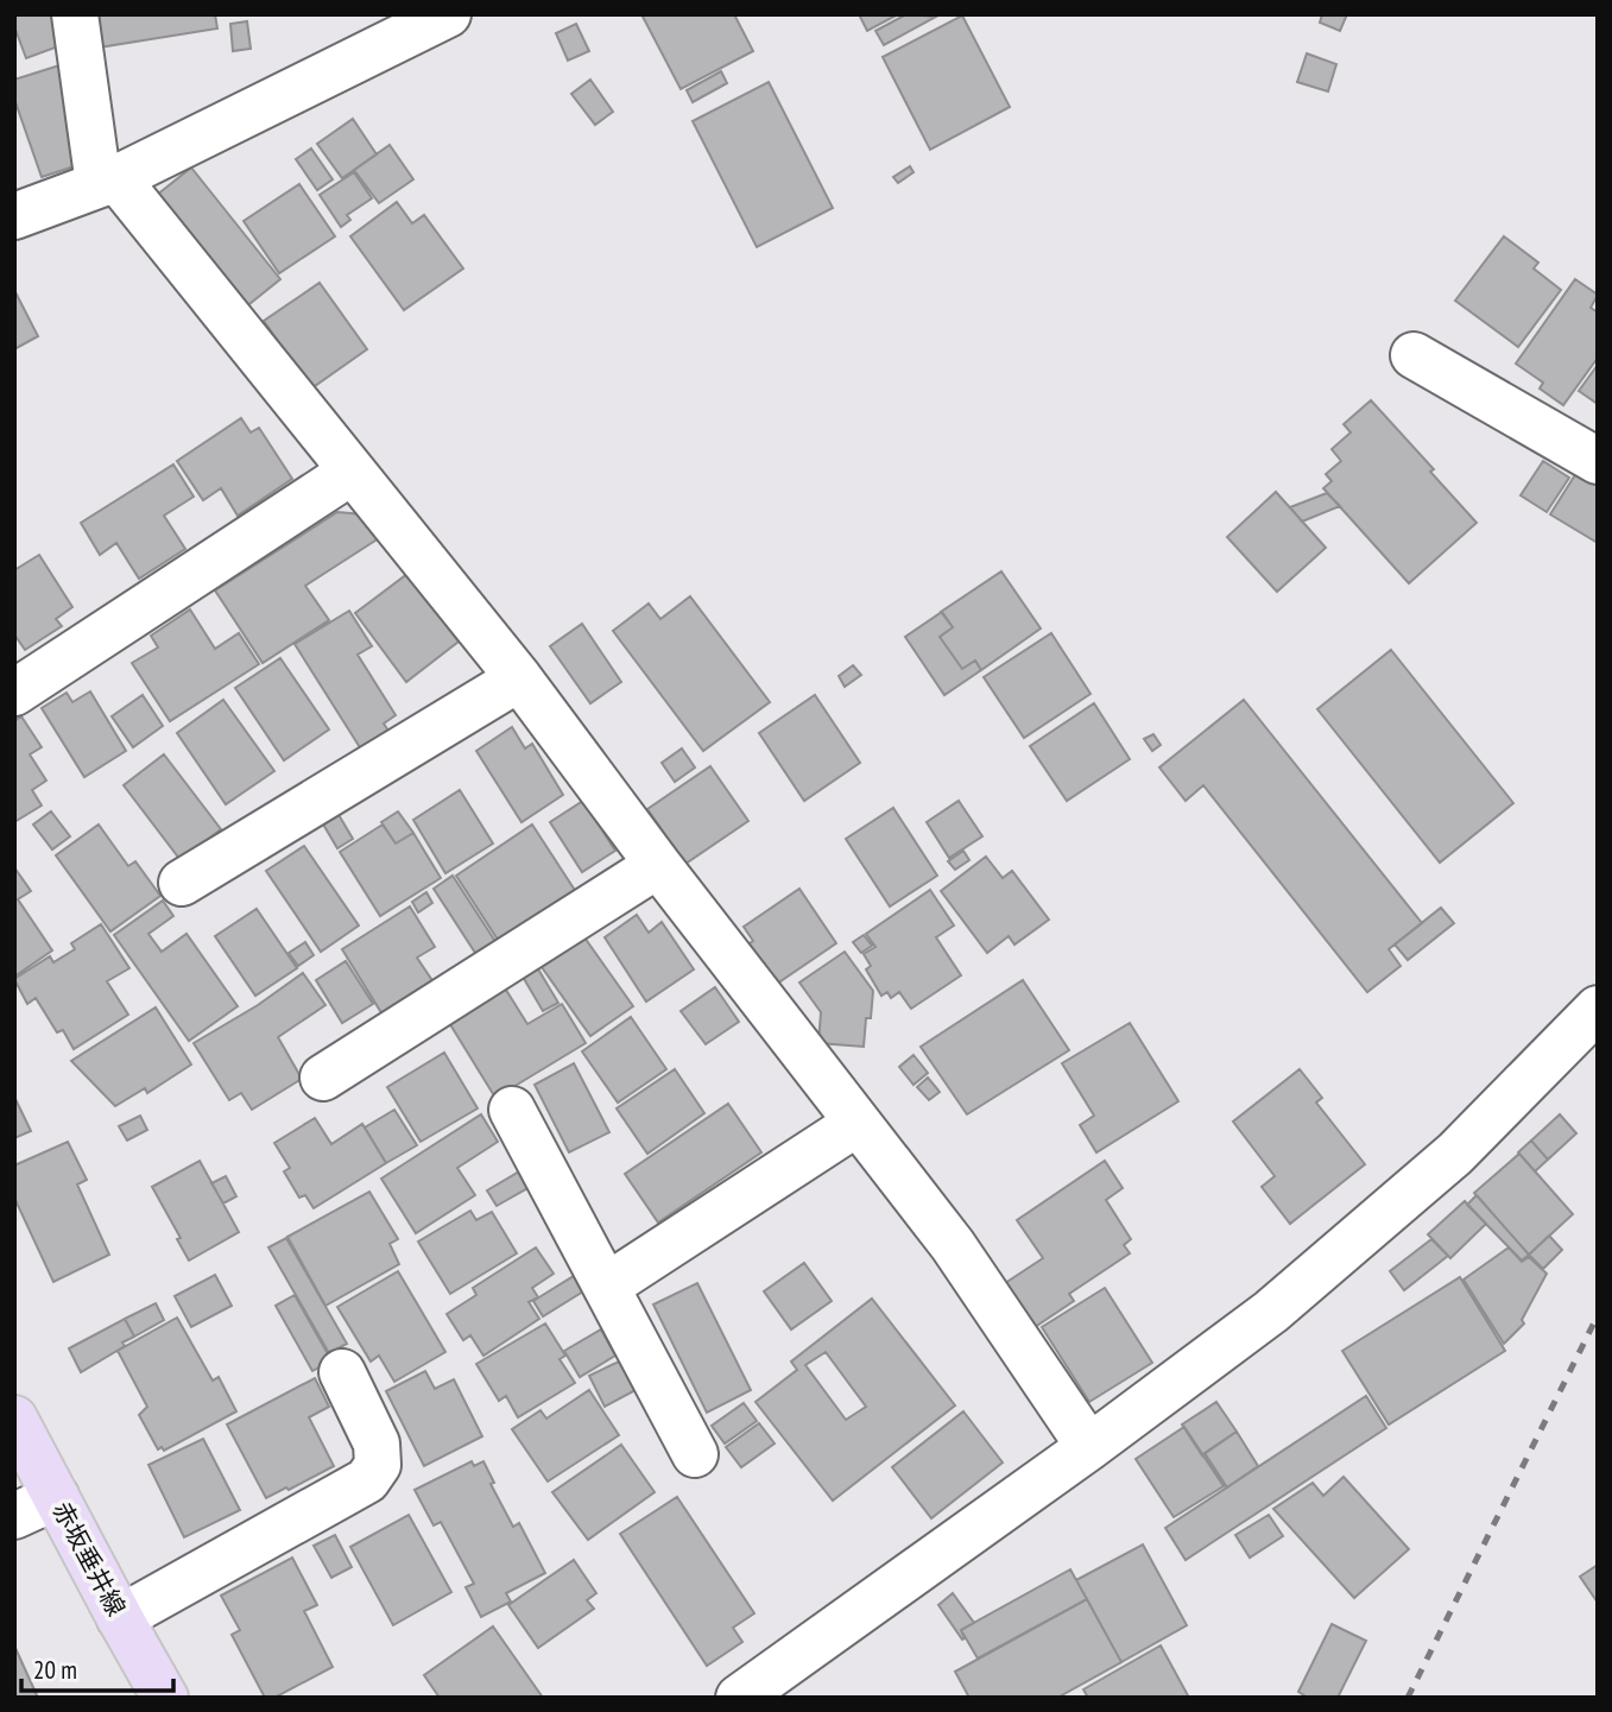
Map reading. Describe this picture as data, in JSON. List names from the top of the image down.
{
  "streets": {
    "main road": ["赤坂垂井線"]
  },
  "scale_bar": "20 m"
}
